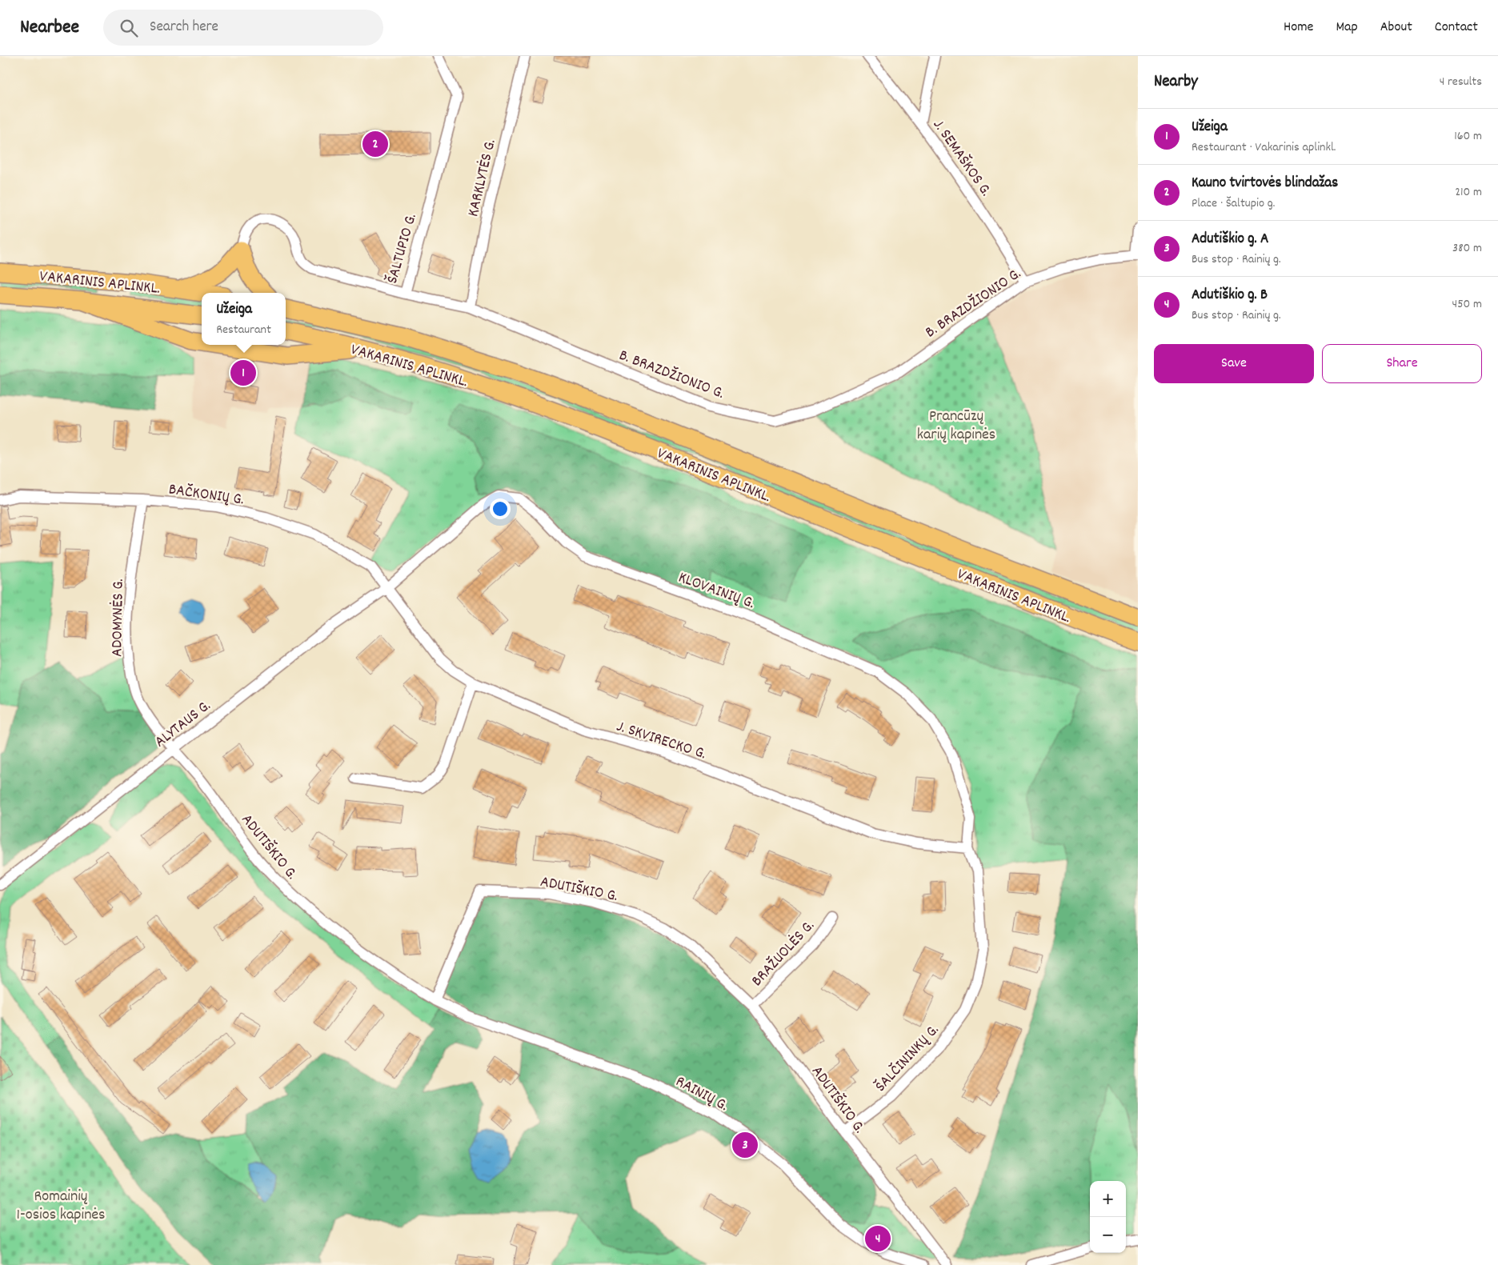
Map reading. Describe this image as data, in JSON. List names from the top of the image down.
{
  "streets": {
    "highway": ["VAKARINIS APLINKL."],
    "street": [
      "J. SEMAŠKOS G.",
      "KARKLYTĖS G.",
      "ŠALTUPIO G.",
      "B. BRAZDŽIONIO G.",
      "BAČKONIŲ G.",
      "KLOVAINIŲ G.",
      "ADOMYNĖS G.",
      "ALYTAUS G.",
      "J. SKVIRECKO G.",
      "ADUTIŠKIO G.",
      "BRAŽUOLĖS G.",
      "ŠALČININKŲ G.",
      "RAINIŲ G."
    ]
  },
  "crossings": [
    ["J. SEMAŠKOS G.", "B. BRAZDŽIONIO G."],
    ["KARKLYTĖS G.", "B. BRAZDŽIONIO G."],
    ["ŠALTUPIO G.", "B. BRAZDŽIONIO G."],
    ["BAČKONIŲ G.", "KLOVAINIŲ G."],
    ["BAČKONIŲ G.", "ADOMYNĖS G."],
    ["BAČKONIŲ G.", "ALYTAUS G."],
    ["BAČKONIŲ G.", "J. SKVIRECKO G."],
    ["KLOVAINIŲ G.", "ALYTAUS G."],
    ["KLOVAINIŲ G.", "J. SKVIRECKO G."],
    ["KLOVAINIŲ G.", "ŠALČININKŲ G."],
    ["ADOMYNĖS G.", "ALYTAUS G."],
    ["ADOMYNĖS G.", "ADUTIŠKIO G."],
    ["ALYTAUS G.", "J. SKVIRECKO G."],
    ["ALYTAUS G.", "ADUTIŠKIO G."],
    ["J. SKVIRECKO G.", "ŠALČININKŲ G."],
    ["ADUTIŠKIO G.", "BRAŽUOLĖS G."],
    ["ADUTIŠKIO G.", "ŠALČININKŲ G."],
    ["ADUTIŠKIO G.", "RAINIŲ G."]
  ],
  "parks": ["Prancūzų karių kapinės", "Romainių 1-osios kapinės"],
  "page": {
    "header": "Nearbee",
    "search": "Search here",
    "nav": [
      "Home",
      "Map",
      "About",
      "Contact"
    ],
    "heading": ["Nearby", "4 results"],
    "list": [
      {
        "mark": "1",
        "name": "Užeiga",
        "note": "Restaurant · Vakarinis aplinkl.",
        "value": "160 m"
      },
      {
        "mark": "2",
        "name": "Kauno tvirtovės blindažas",
        "note": "Place · Šaltupio g.",
        "value": "210 m"
      },
      {
        "mark": "3",
        "name": "Adutiškio g. A",
        "note": "Bus stop · Rainių g.",
        "value": "380 m"
      },
      {
        "mark": "4",
        "name": "Adutiškio g. B",
        "note": "Bus stop · Rainių g.",
        "value": "450 m"
      }
    ],
    "pins": [
      "2",
      "1",
      "3",
      "4"
    ],
    "popup": ["Užeiga", "Restaurant"],
    "buttons": ["Save", "Share"],
    "map_buttons": ["+", "−"]
  }
}
